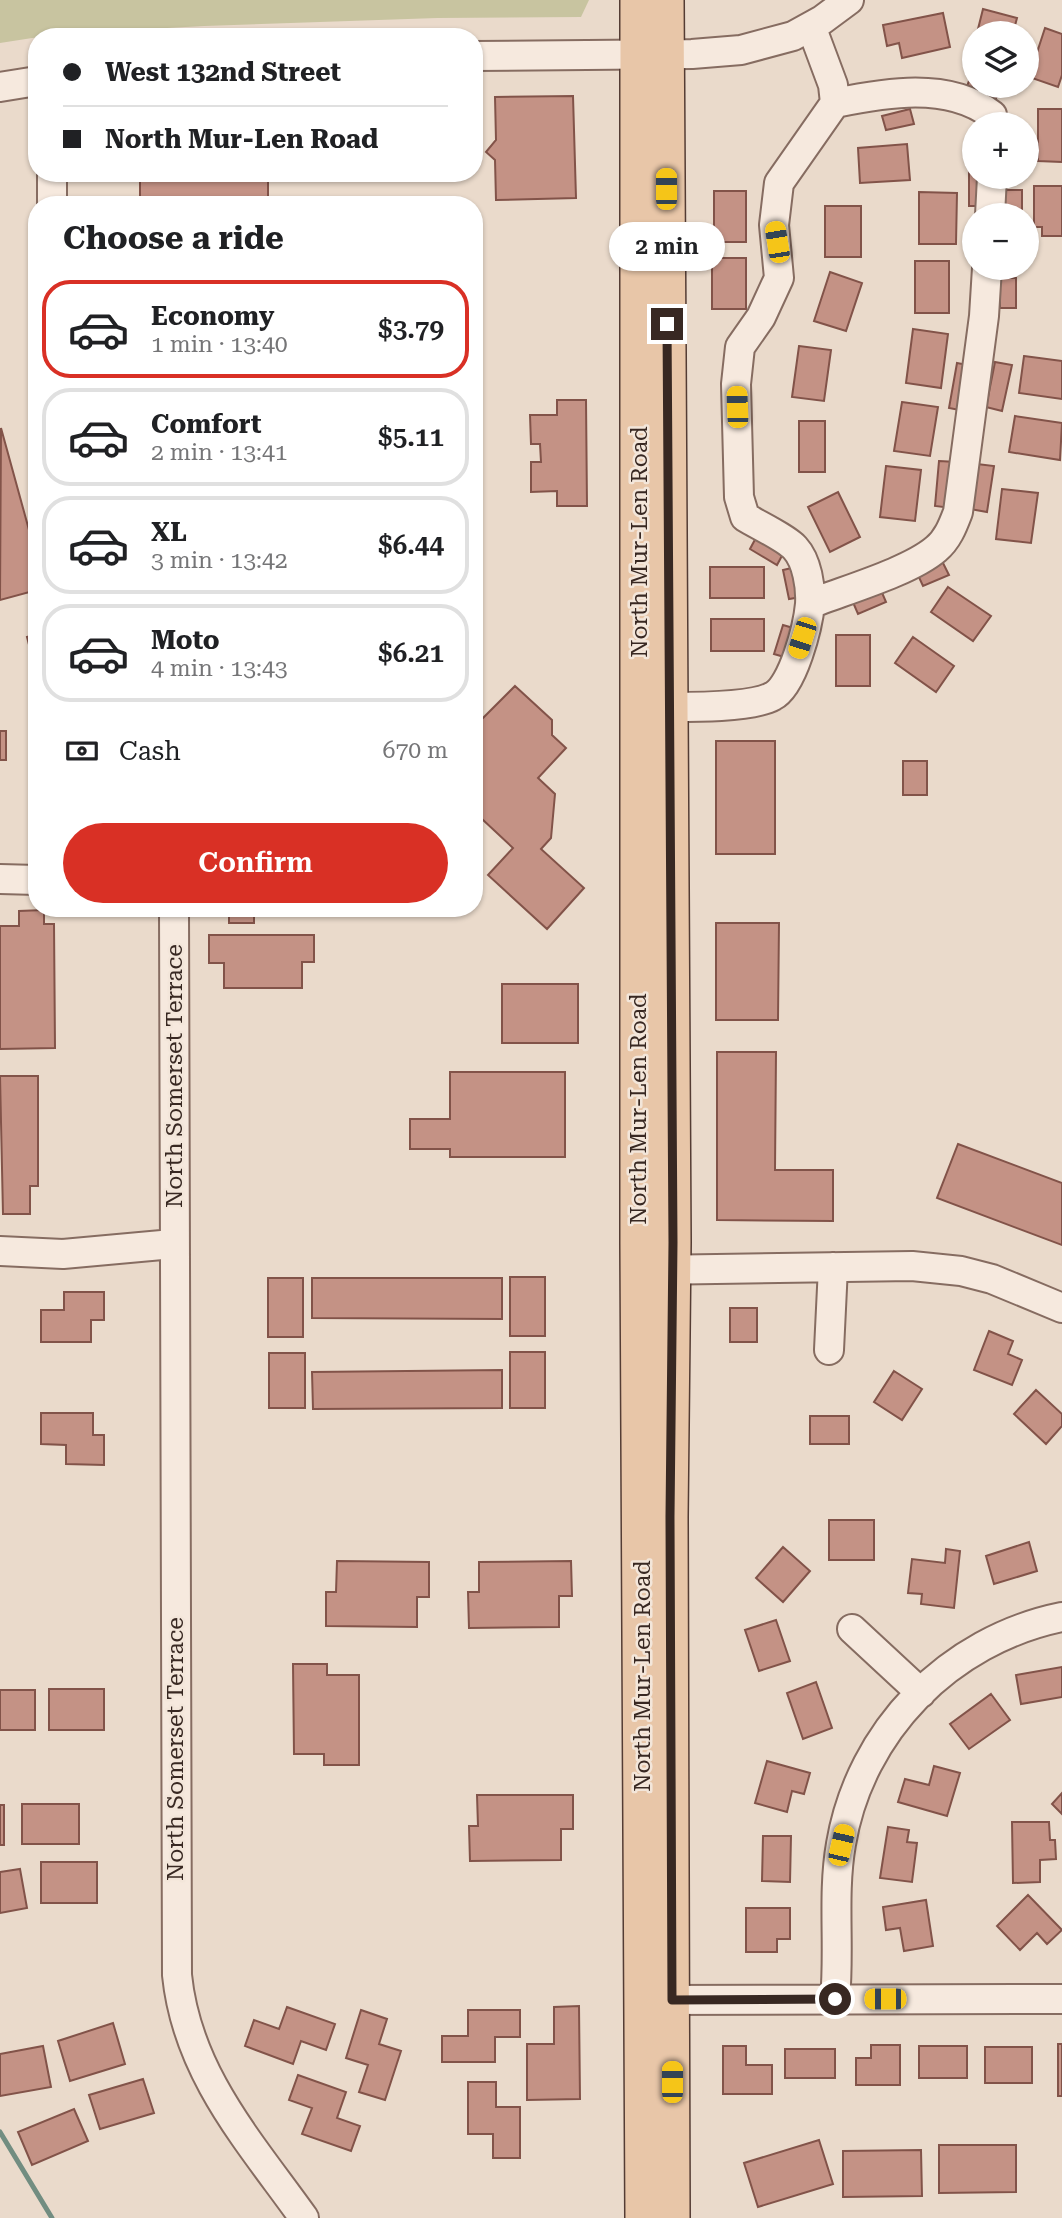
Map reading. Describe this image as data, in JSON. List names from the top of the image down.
{
  "streets": {
    "main road": ["North Mur-Len Road"],
    "street": ["North Somerset Terrace"]
  },
  "page": {
    "map_buttons": ["+", "−"],
    "banner": ["West 132nd Street", "North Mur-Len Road"],
    "heading": "Choose a ride",
    "bubble": "2 min",
    "list": [
      {
        "name": "Economy",
        "note": "1 min · 13:40",
        "value": "$3.79"
      },
      {
        "name": "Comfort",
        "note": "2 min · 13:41",
        "value": "$5.11"
      },
      {
        "name": "XL",
        "note": "3 min · 13:42",
        "value": "$6.44"
      },
      {
        "name": "Moto",
        "note": "4 min · 13:43",
        "value": "$6.21"
      }
    ],
    "pay": ["Cash", "670 m"],
    "buttons": "Confirm"
  }
}
